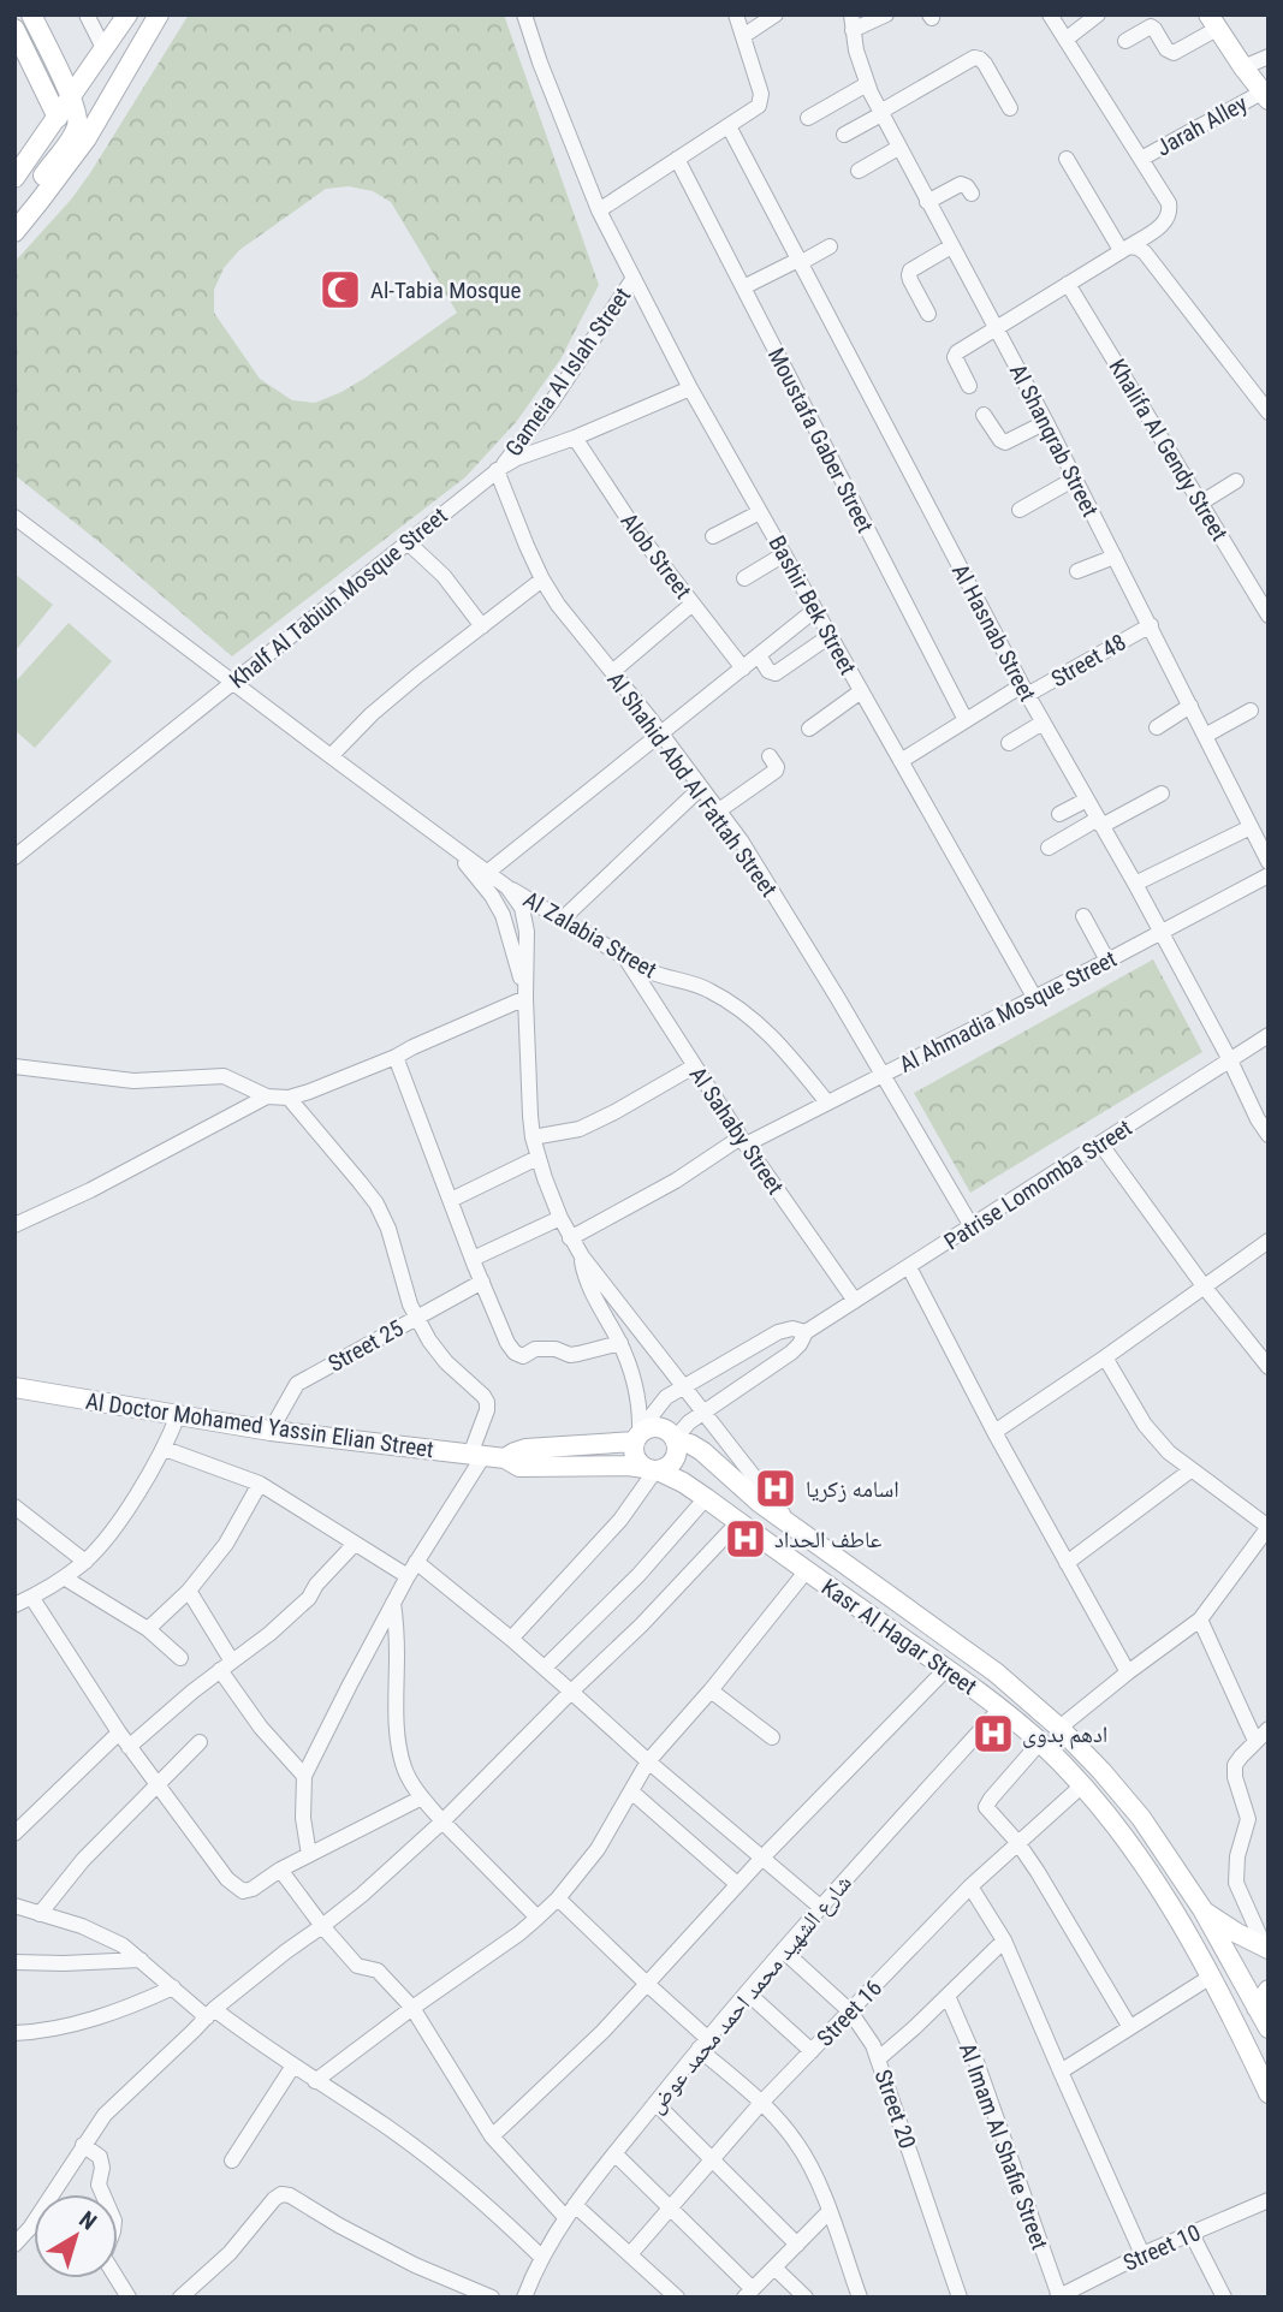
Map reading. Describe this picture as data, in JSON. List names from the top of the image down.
{
  "streets": {
    "main road": ["Al Doctor Mohamed Yassin Elian Street", "Kasr Al Hagar Street"],
    "street": [
      "Jarah Alley",
      "Gameia Al Islah Street",
      "Moustafa Gaber Street",
      "Al Shanqrab Street",
      "Khalifa Al Gendy Street",
      "Alob Street",
      "Khalf Al Tabiuh Mosque Street",
      "Bashir Bek Street",
      "Al Hasnab Street",
      "Street 48",
      "Al Shahid Abd Al Fattah Street",
      "Al Zalabia Street",
      "Al Ahmadia Mosque Street",
      "Al Sahaby Street",
      "Patrise Lomomba Street",
      "Street 25",
      "شارع الشهيد محمد احمد محمد عوض",
      "Street 16",
      "Street 20",
      "Al Imam Al Shafie Street",
      "Street 10"
    ]
  },
  "crossings": [
    ["Gameia Al Islah Street", "Khalf Al Tabiuh Mosque Street"],
    ["Gameia Al Islah Street", "Bashir Bek Street"],
    ["Gameia Al Islah Street", "Al Shahid Abd Al Fattah Street"],
    ["Moustafa Gaber Street", "Street 48"],
    ["Al Shanqrab Street", "Street 48"],
    ["Alob Street", "Khalf Al Tabiuh Mosque Street"],
    ["Khalf Al Tabiuh Mosque Street", "Bashir Bek Street"],
    ["Khalf Al Tabiuh Mosque Street", "Al Shahid Abd Al Fattah Street"],
    ["Bashir Bek Street", "Street 48"],
    ["Bashir Bek Street", "Al Ahmadia Mosque Street"],
    ["Al Hasnab Street", "Street 48"],
    ["Al Hasnab Street", "Al Ahmadia Mosque Street"],
    ["Al Hasnab Street", "Patrise Lomomba Street"],
    ["Al Shahid Abd Al Fattah Street", "Al Ahmadia Mosque Street"],
    ["Al Shahid Abd Al Fattah Street", "Patrise Lomomba Street"],
    ["Al Zalabia Street", "Al Ahmadia Mosque Street"],
    ["Al Zalabia Street", "Al Sahaby Street"],
    ["Al Ahmadia Mosque Street", "Al Sahaby Street"],
    ["Al Sahaby Street", "Patrise Lomomba Street"],
    ["Patrise Lomomba Street", "Al Doctor Mohamed Yassin Elian Street"],
    ["Patrise Lomomba Street", "Kasr Al Hagar Street"],
    ["Street 25", "Al Doctor Mohamed Yassin Elian Street"],
    ["Al Doctor Mohamed Yassin Elian Street", "Kasr Al Hagar Street"],
    ["Kasr Al Hagar Street", "شارع الشهيد محمد احمد محمد عوض"],
    ["Kasr Al Hagar Street", "Street 16"],
    ["شارع الشهيد محمد احمد محمد عوض", "Street 20"],
    ["Street 16", "Street 20"],
    ["Al Imam Al Shafie Street", "Street 10"]
  ],
  "places": {
    "mosque": ["Al-Tabia Mosque"],
    "hospital": ["اسامه زكريا", "عاطف الحداد", "ادهم بدوى"]
  },
  "north": "top right"
}
